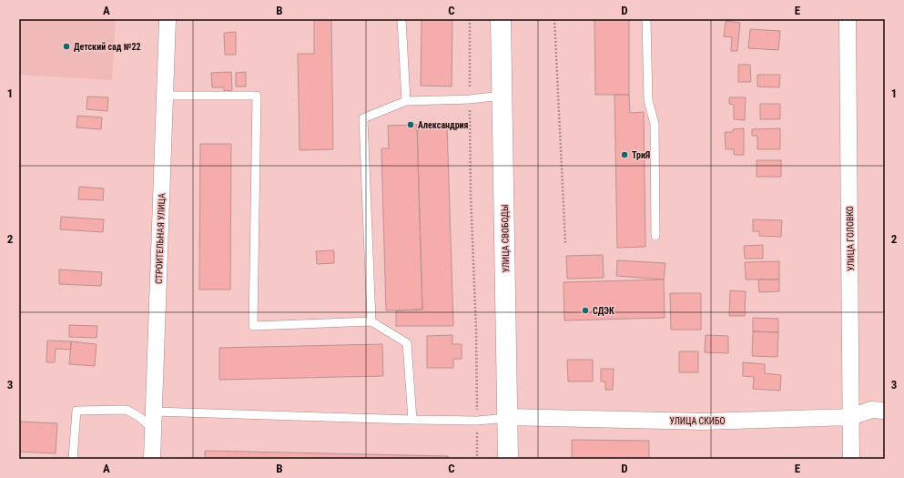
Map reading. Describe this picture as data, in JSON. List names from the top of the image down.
{
  "streets": {
    "main road": ["УЛИЦА СВОБОДЫ"],
    "street": ["СТРОИТЕЛЬНАЯ УЛИЦА", "УЛИЦА ГОЛОВКО", "УЛИЦА СКИБО"]
  },
  "crossings": [
    ["УЛИЦА СВОБОДЫ", "УЛИЦА СКИБО"],
    ["УЛИЦА ГОЛОВКО", "УЛИЦА СКИБО"]
  ],
  "places": [
    "Детский сад №22",
    "Александрия",
    "ТриЯ",
    "СДЭК"
  ],
  "grid": {
    "columns": [
      "A",
      "B",
      "C",
      "D",
      "E"
    ],
    "rows": ["1", "2", "3"]
  }
}
